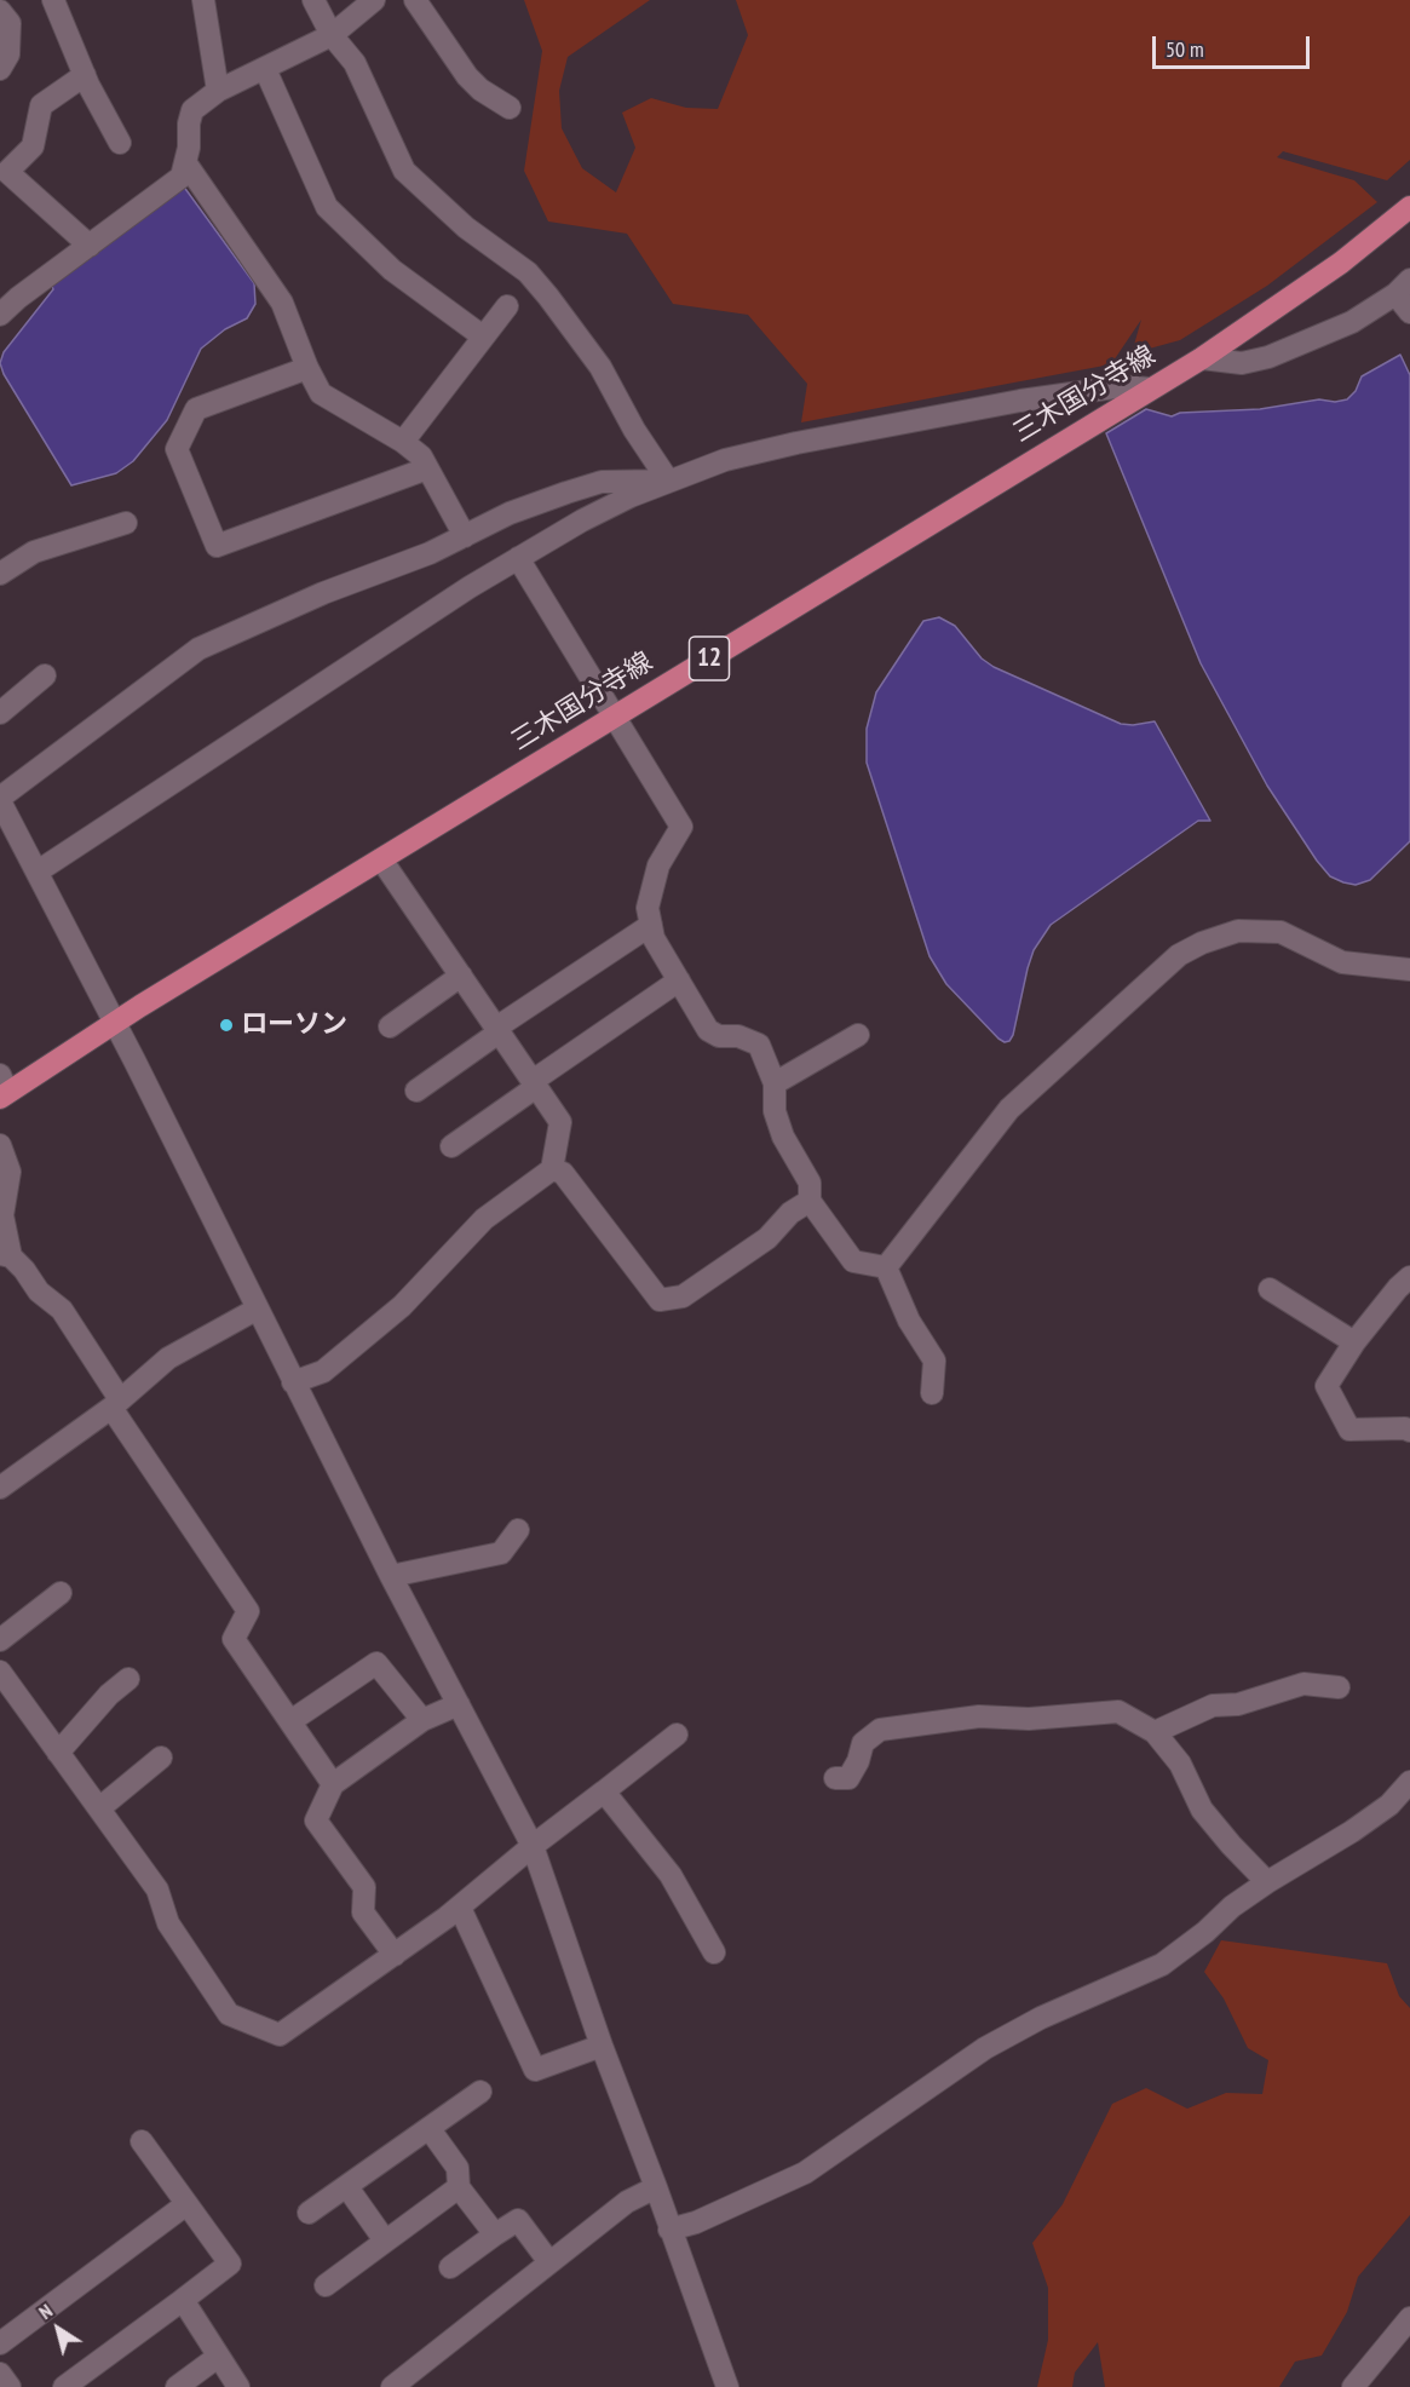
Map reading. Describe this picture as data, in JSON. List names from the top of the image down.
{
  "streets": {
    "main road": ["三木国分寺線", "12"]
  },
  "places": ["ローソン"],
  "scale_bar": "50 m",
  "north": "top left"
}
